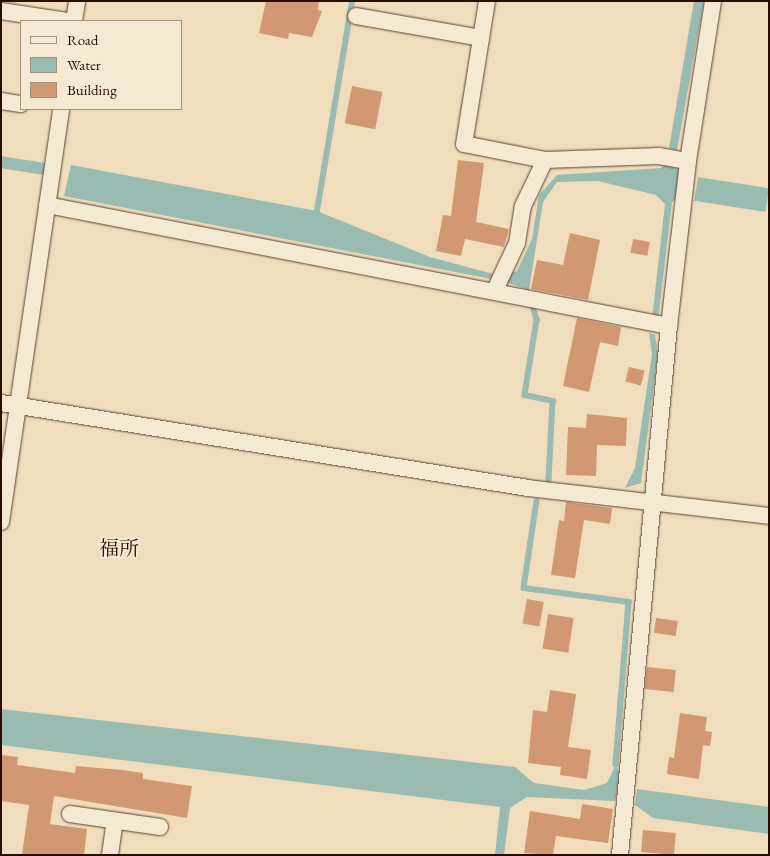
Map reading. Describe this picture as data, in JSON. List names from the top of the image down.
{
  "districts": ["福所"],
  "legend": ["Road", "Water", "Building"]
}
